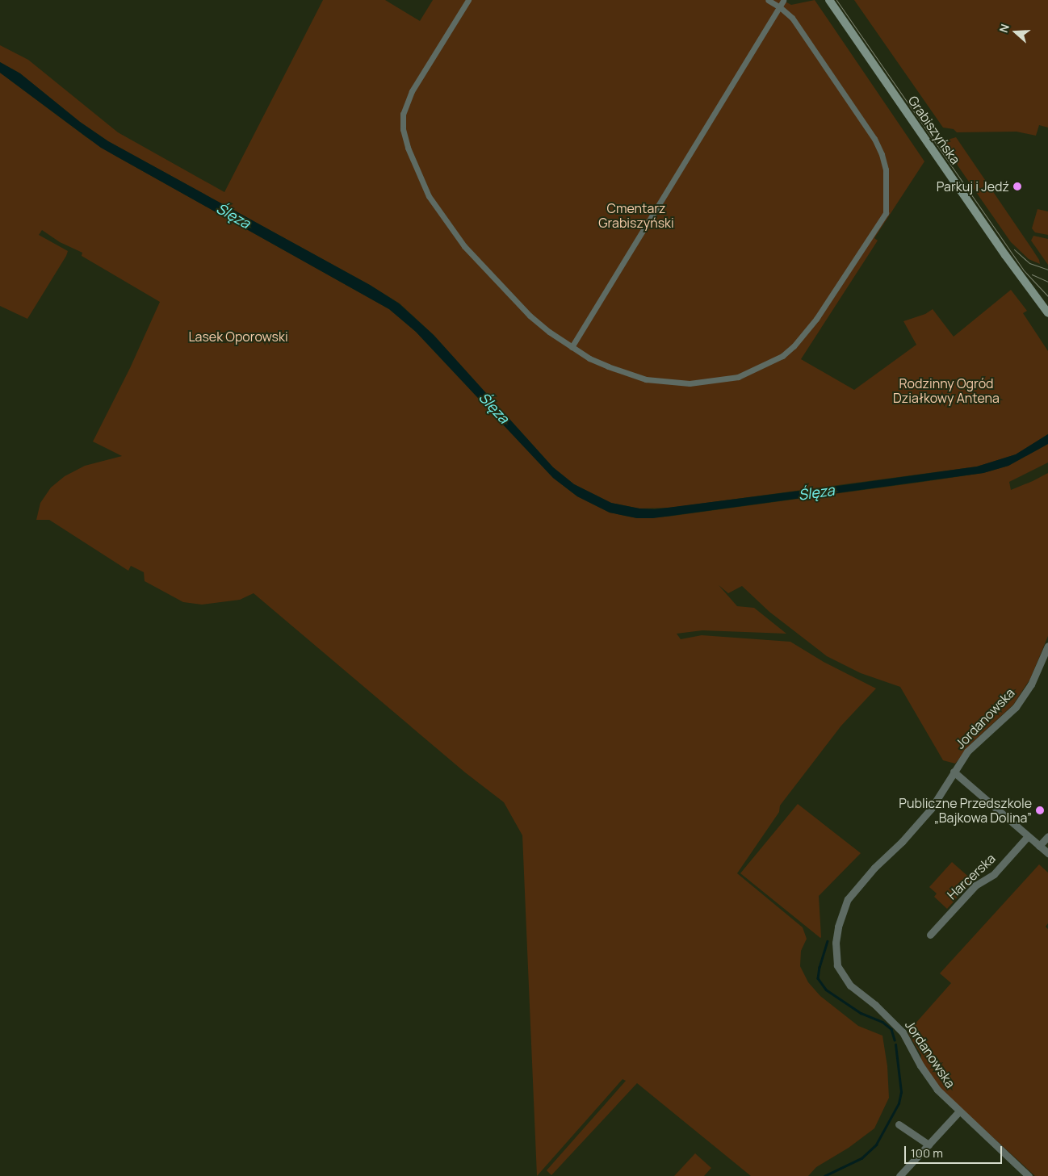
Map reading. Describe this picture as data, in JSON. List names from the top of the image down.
{
  "streets": {
    "main road": ["Grabiszyńska"],
    "street": ["Jordanowska", "Harcerska"]
  },
  "water": ["Ślęza"],
  "parks": ["Cmentarz Grabiszyński", "Lasek Oporowski", "Rodzinny Ogród Działkowy Antena"],
  "places": ["Parkuj i Jedź", "Publiczne Przedszkole „Bajkowa Dolina”"],
  "scale_bar": "100 m",
  "north": "left"
}
